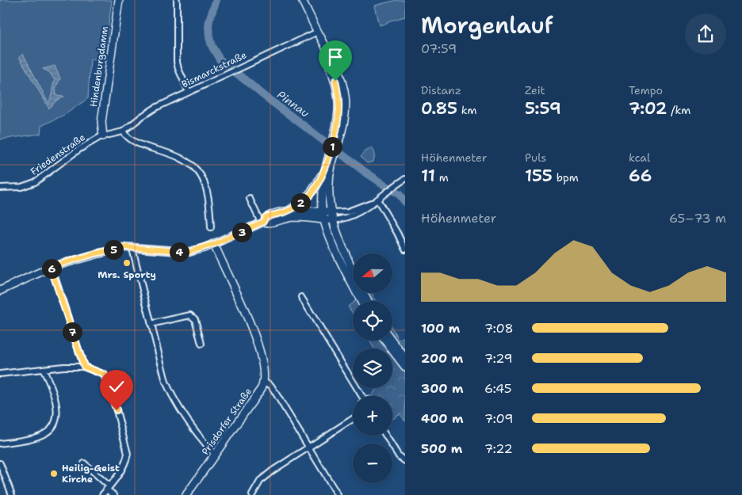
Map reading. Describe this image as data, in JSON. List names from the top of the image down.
{
  "streets": {
    "main road": ["Hindenburgdamm", "Prisdorfer Straße"],
    "street": ["Bismarckstraße", "Friedenstraße"]
  },
  "crossings": [
    ["Hindenburgdamm", "Friedenstraße"],
    ["Bismarckstraße", "Friedenstraße"]
  ],
  "water": ["Pinnau"],
  "places": ["Mrs. Sporty", "Heilig-Geist Kirche"],
  "north": "left",
  "page": {
    "heading": ["Morgenlauf", "07:59"],
    "stats": [
      ["Distanz", "0.85 km"],
      ["Zeit", "5:59"],
      ["Tempo", "7:02 /km"],
      ["Höhenmeter", "11 m"],
      ["Puls", "155 bpm"],
      ["kcal", "66"]
    ],
    "pins": [
      "1",
      "2",
      "3",
      "5",
      "4",
      "6",
      "7"
    ],
    "chart": ["Höhenmeter", "65–73 m"],
    "map_buttons": ["+", "−"],
    "list": [
      {
        "name": "100 m",
        "note": "7:08"
      },
      {
        "name": "200 m",
        "note": "7:29"
      },
      {
        "name": "300 m",
        "note": "6:45"
      },
      {
        "name": "400 m",
        "note": "7:09"
      },
      {
        "name": "500 m",
        "note": "7:22"
      }
    ]
  }
}
